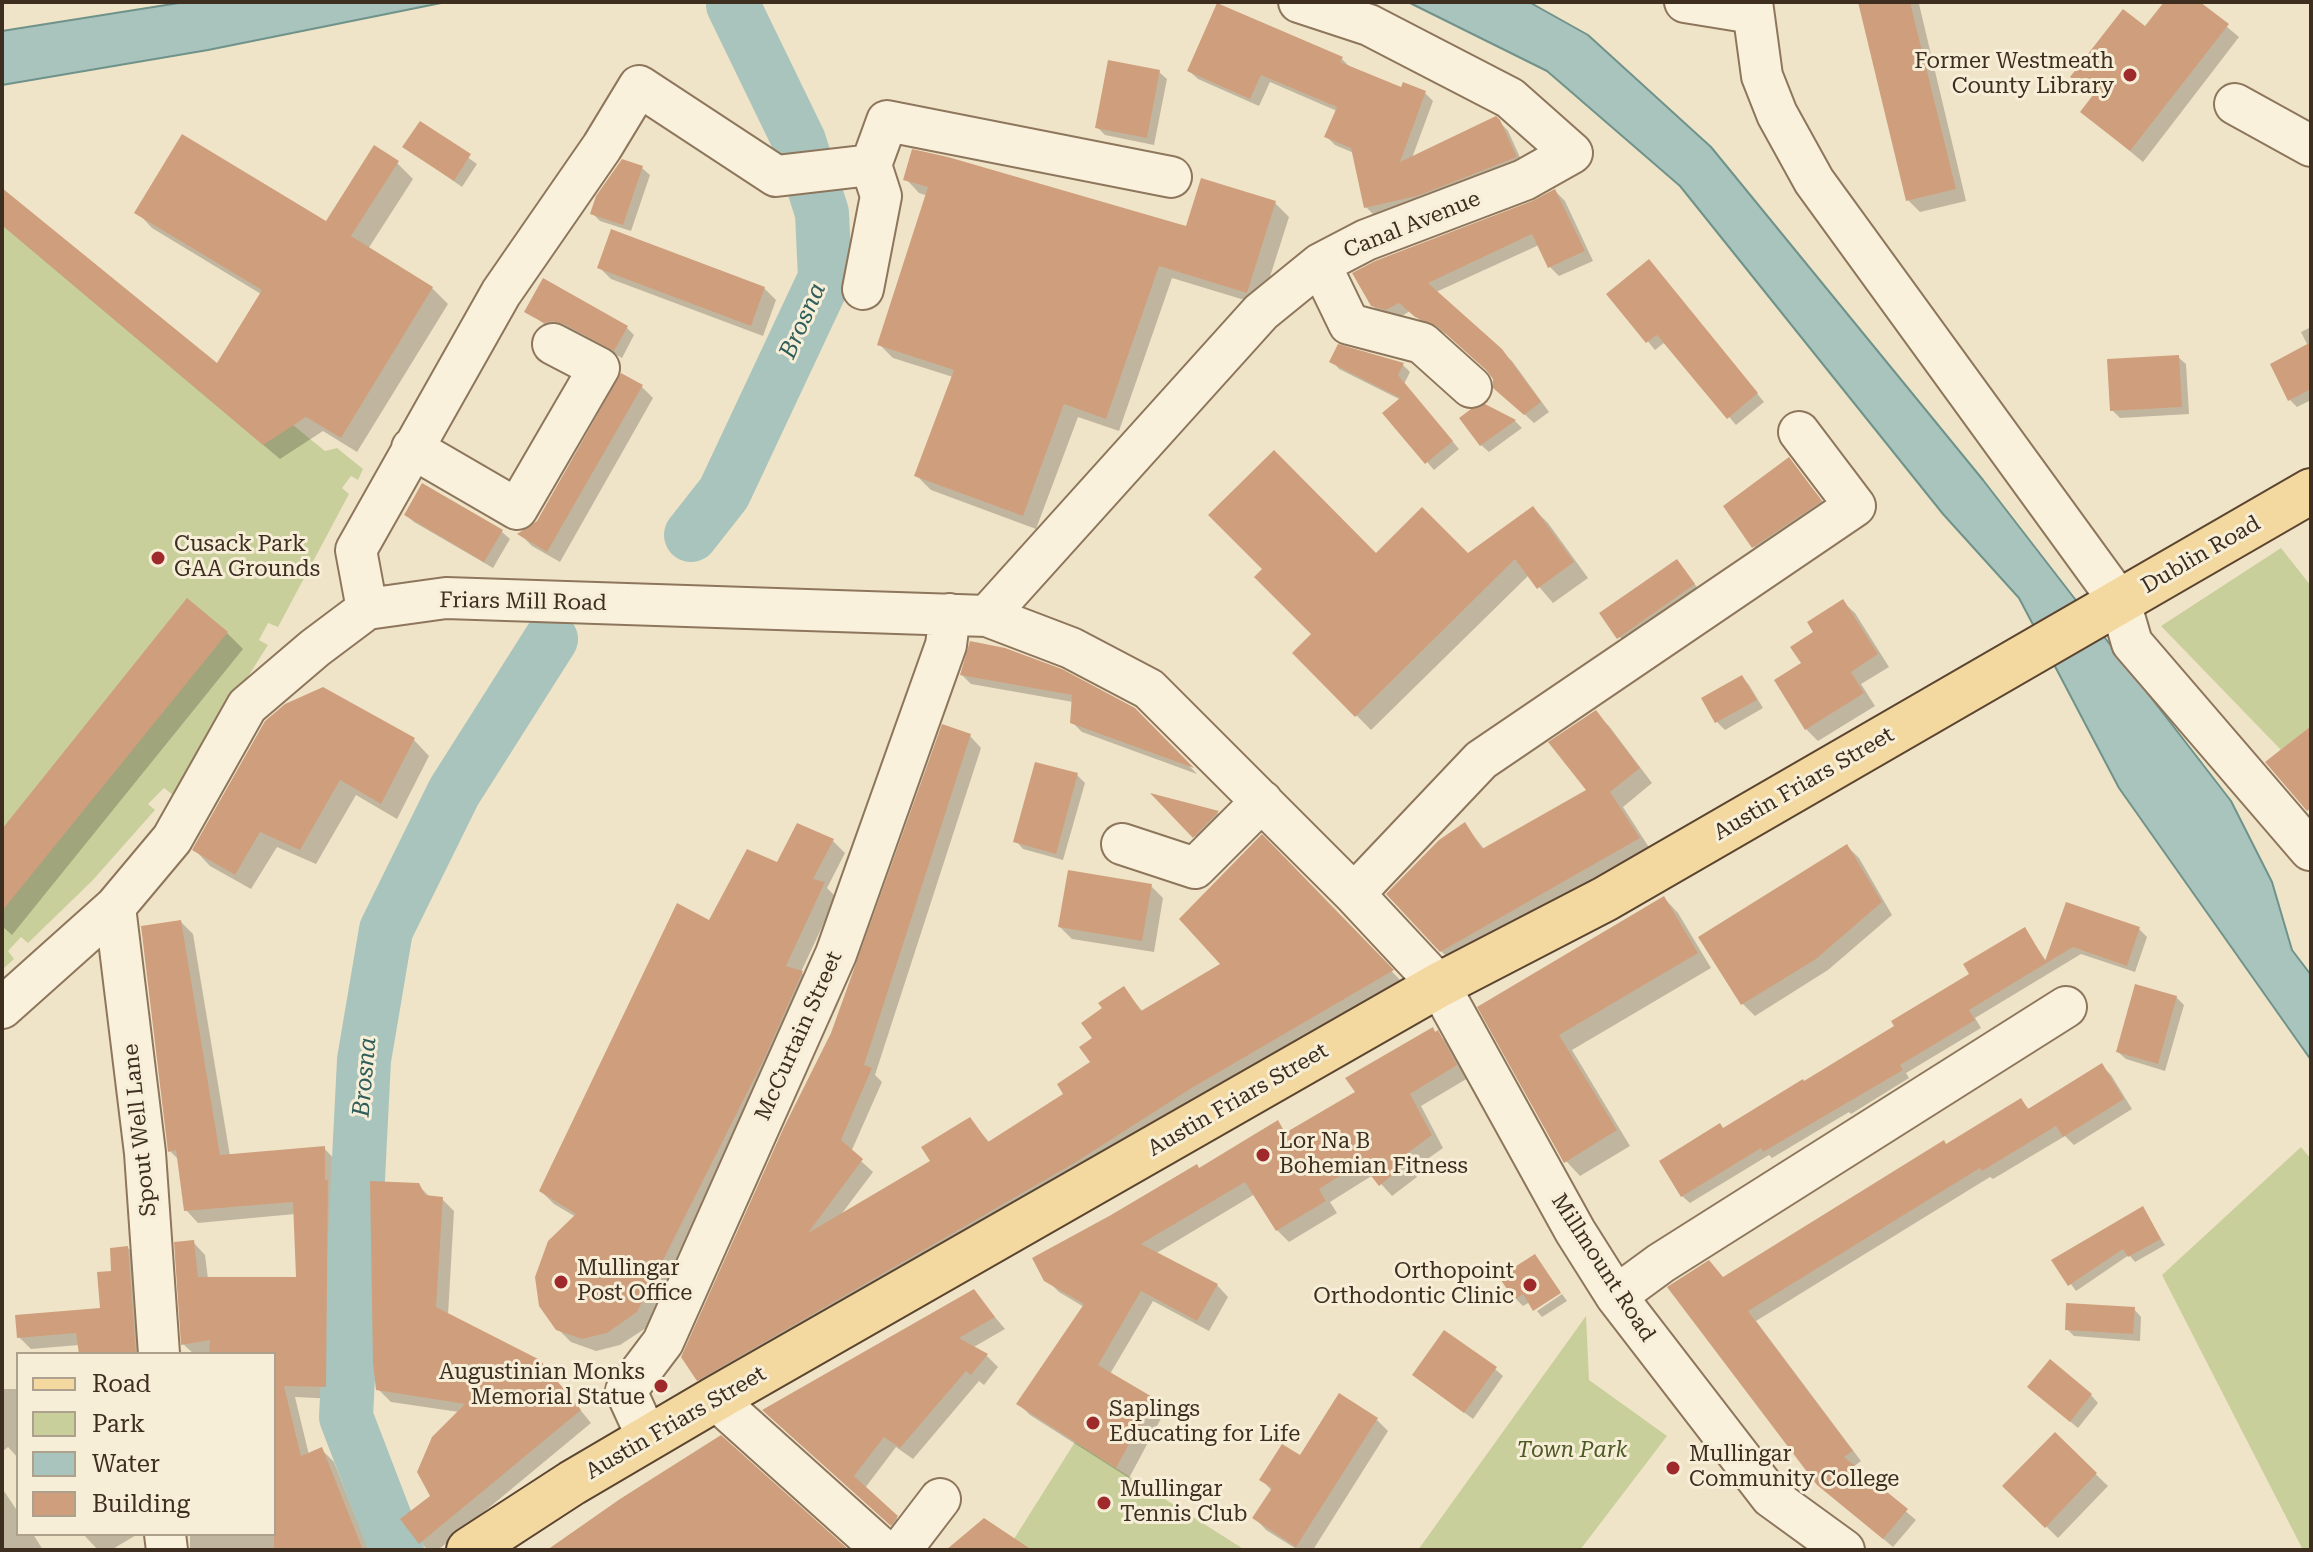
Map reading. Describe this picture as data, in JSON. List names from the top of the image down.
{
  "streets": {
    "main road": ["Dublin Road", "Austin Friars Street"],
    "street": [
      "Canal Avenue",
      "Friars Mill Road",
      "McCurtain Street",
      "Spout Well Lane",
      "Millmount Road"
    ]
  },
  "crossings": [
    ["Canal Avenue", "Friars Mill Road"],
    ["Canal Avenue", "McCurtain Street"],
    ["Dublin Road", "Austin Friars Street"],
    ["Friars Mill Road", "McCurtain Street"],
    ["Friars Mill Road", "Spout Well Lane"],
    ["Austin Friars Street", "McCurtain Street"],
    ["Austin Friars Street", "Millmount Road"]
  ],
  "water": ["Brosna"],
  "parks": ["Town Park"],
  "places": [
    "Former Westmeath County Library",
    "Cusack Park GAA Grounds",
    "Lor Na B Bohemian Fitness",
    "Mullingar Post Office",
    "Orthopoint Orthodontic Clinic",
    "Augustinian Monks Memorial Statue",
    "Saplings Educating for Life",
    "Mullingar Community College",
    "Mullingar Tennis Club"
  ],
  "legend": [
    "Road",
    "Park",
    "Water",
    "Building"
  ]
}
